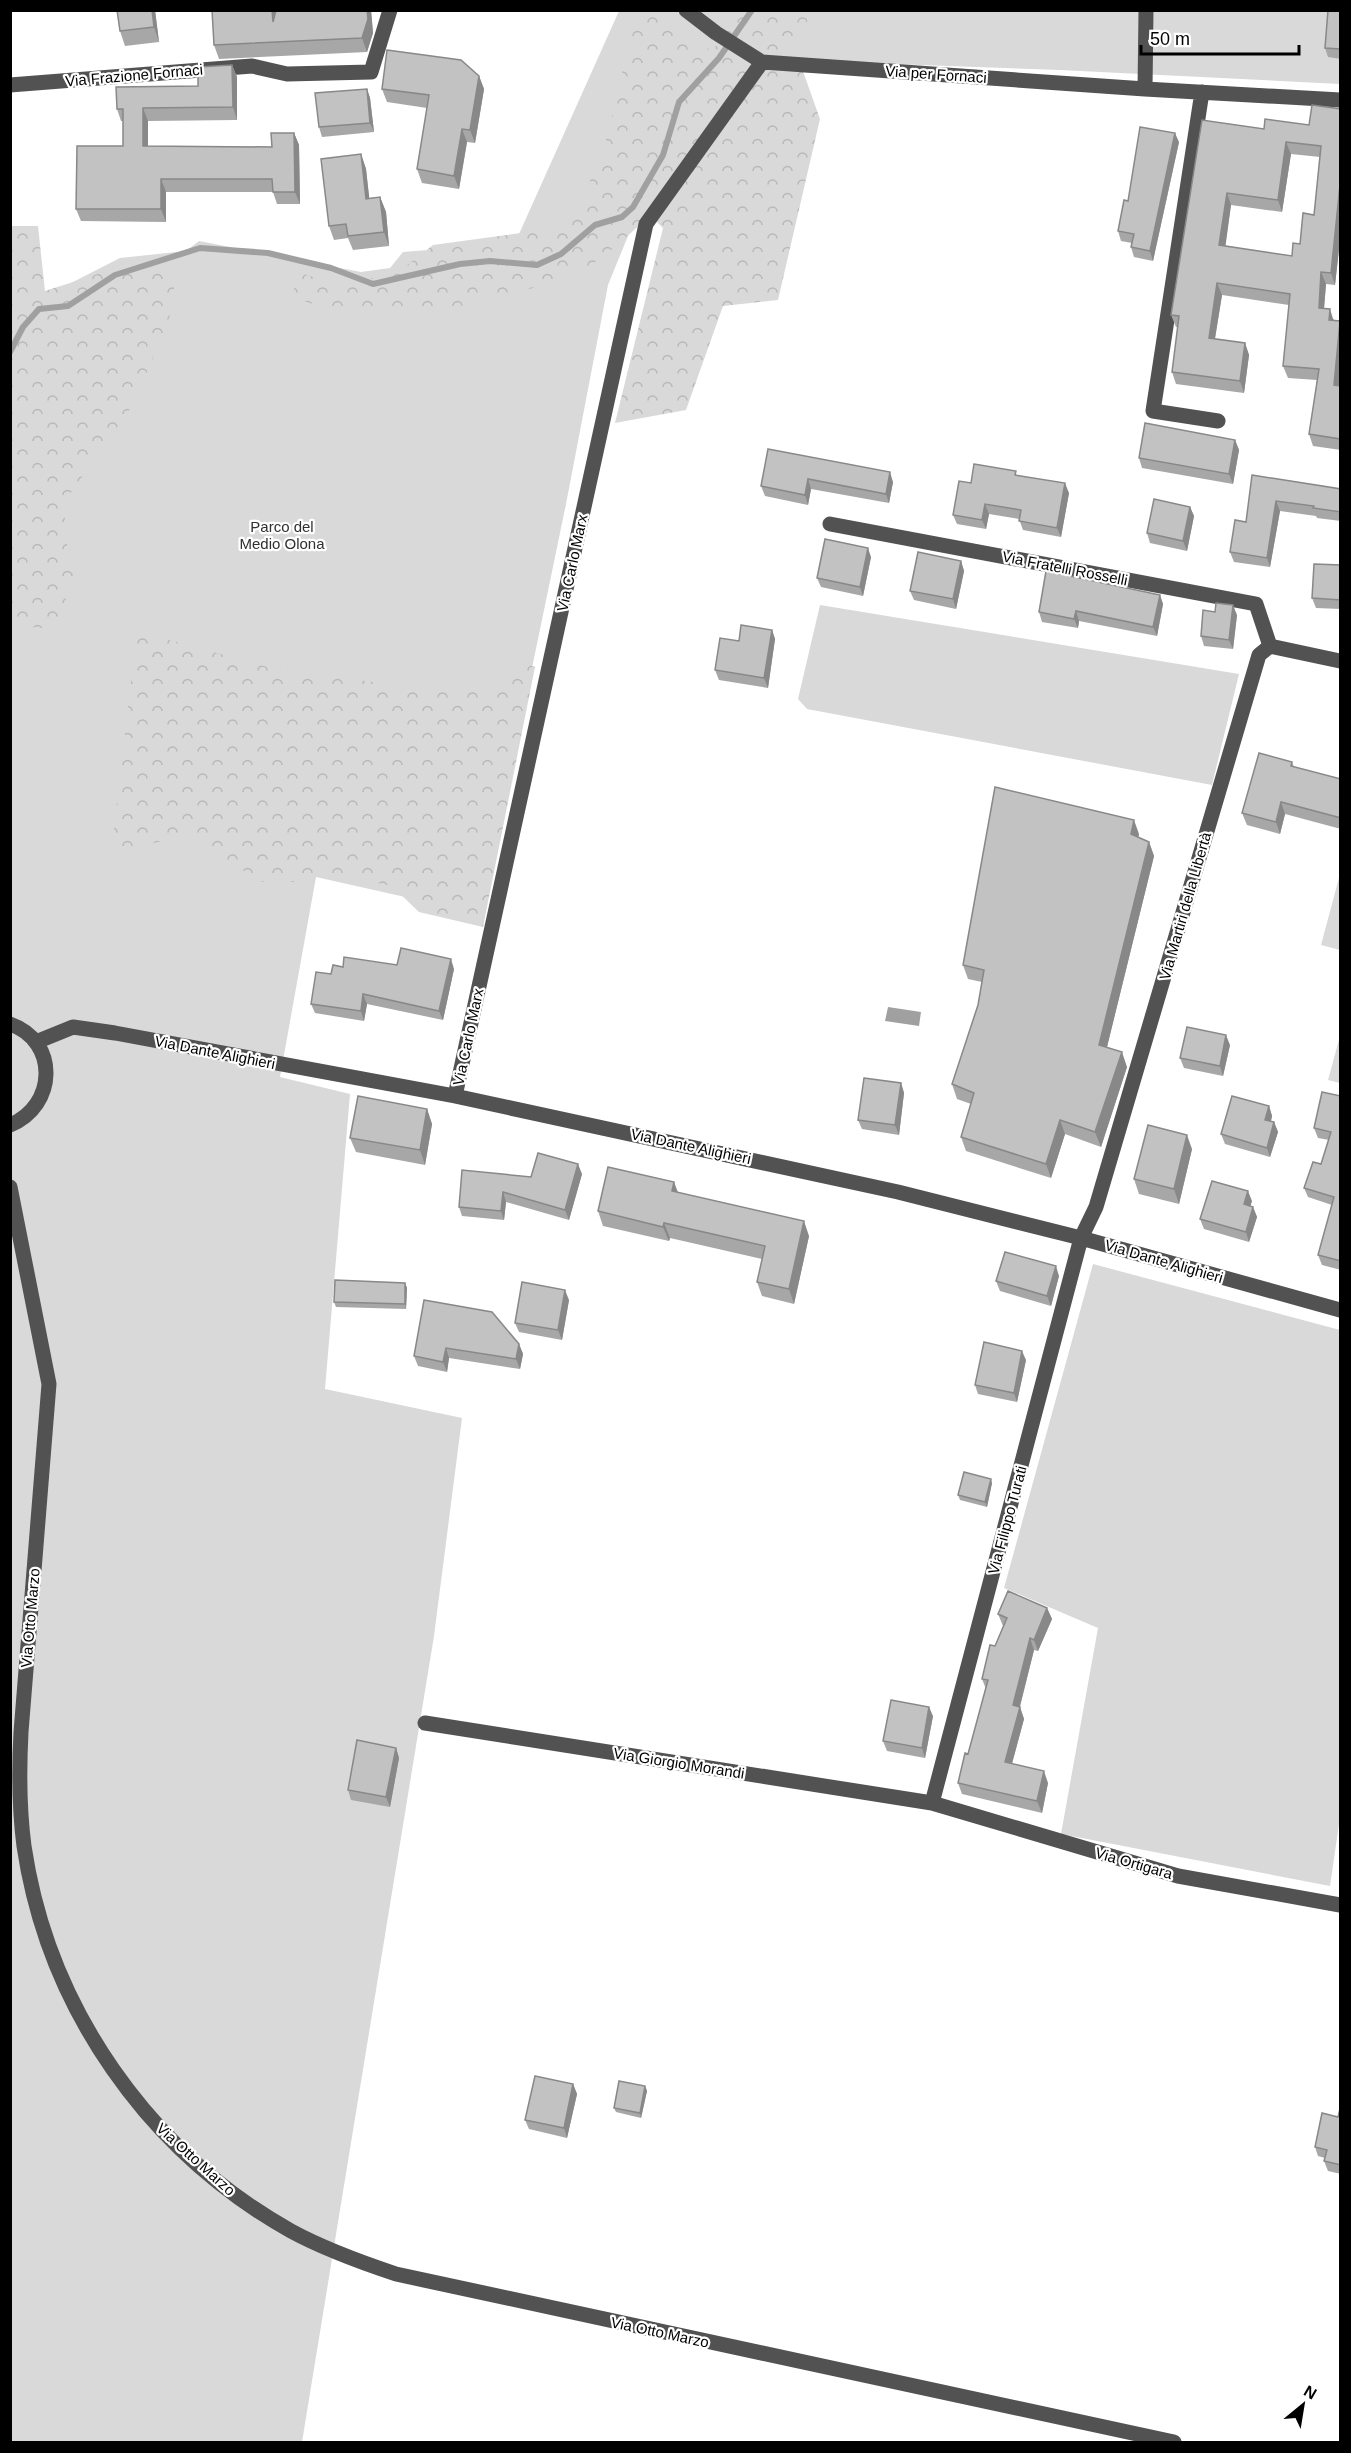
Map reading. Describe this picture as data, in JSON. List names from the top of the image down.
{
  "streets": {
    "street": [
      "Via per Fornaci",
      "Via Frazione Fornaci",
      "Via Carlo Marx",
      "Via Fratelli Rosselli",
      "Via Martiri della Libertà",
      "Via Dante Alighieri",
      "Via Filippo Turati",
      "Via Otto Marzo",
      "Via Giorgio Morandi",
      "Via Ortigara"
    ]
  },
  "crossings": [
    ["Via per Fornaci", "Via Carlo Marx"],
    ["Via Carlo Marx", "Via Dante Alighieri"],
    ["Via Fratelli Rosselli", "Via Martiri della Libertà"],
    ["Via Martiri della Libertà", "Via Dante Alighieri"],
    ["Via Martiri della Libertà", "Via Filippo Turati"],
    ["Via Dante Alighieri", "Via Filippo Turati"],
    ["Via Filippo Turati", "Via Giorgio Morandi"],
    ["Via Filippo Turati", "Via Ortigara"],
    ["Via Giorgio Morandi", "Via Ortigara"]
  ],
  "parks": ["Parco del Medio Olona"],
  "scale_bar": "50 m",
  "north": "top right"
}
